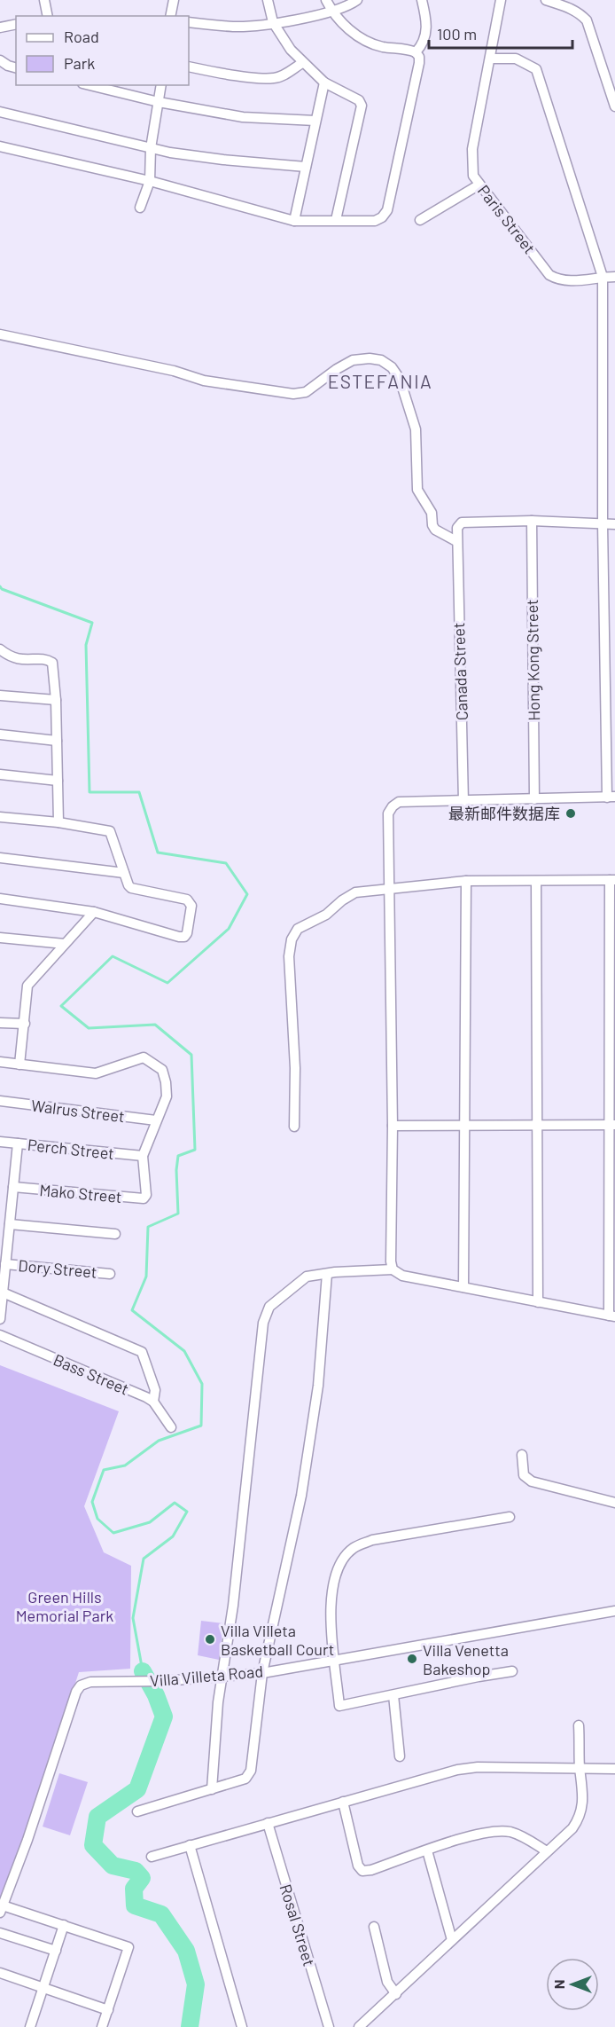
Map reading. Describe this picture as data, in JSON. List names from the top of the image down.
{
  "streets": {
    "street": [
      "Paris Street",
      "Hong Kong Street",
      "Canada Street",
      "Walrus Street",
      "Perch Street",
      "Mako Street",
      "Dory Street",
      "Bass Street",
      "Villa Villeta Road",
      "Rosal Street"
    ]
  },
  "crossings": [
    ["Perch Street", "Mako Street"]
  ],
  "districts": ["ESTEFANIA"],
  "parks": ["Green Hills Memorial Park"],
  "places": ["最新邮件数据库", "Villa Villeta Basketball Court", "Villa Venetta Bakeshop"],
  "legend": ["Road", "Park"],
  "scale_bar": "100 m",
  "north": "left"
}
